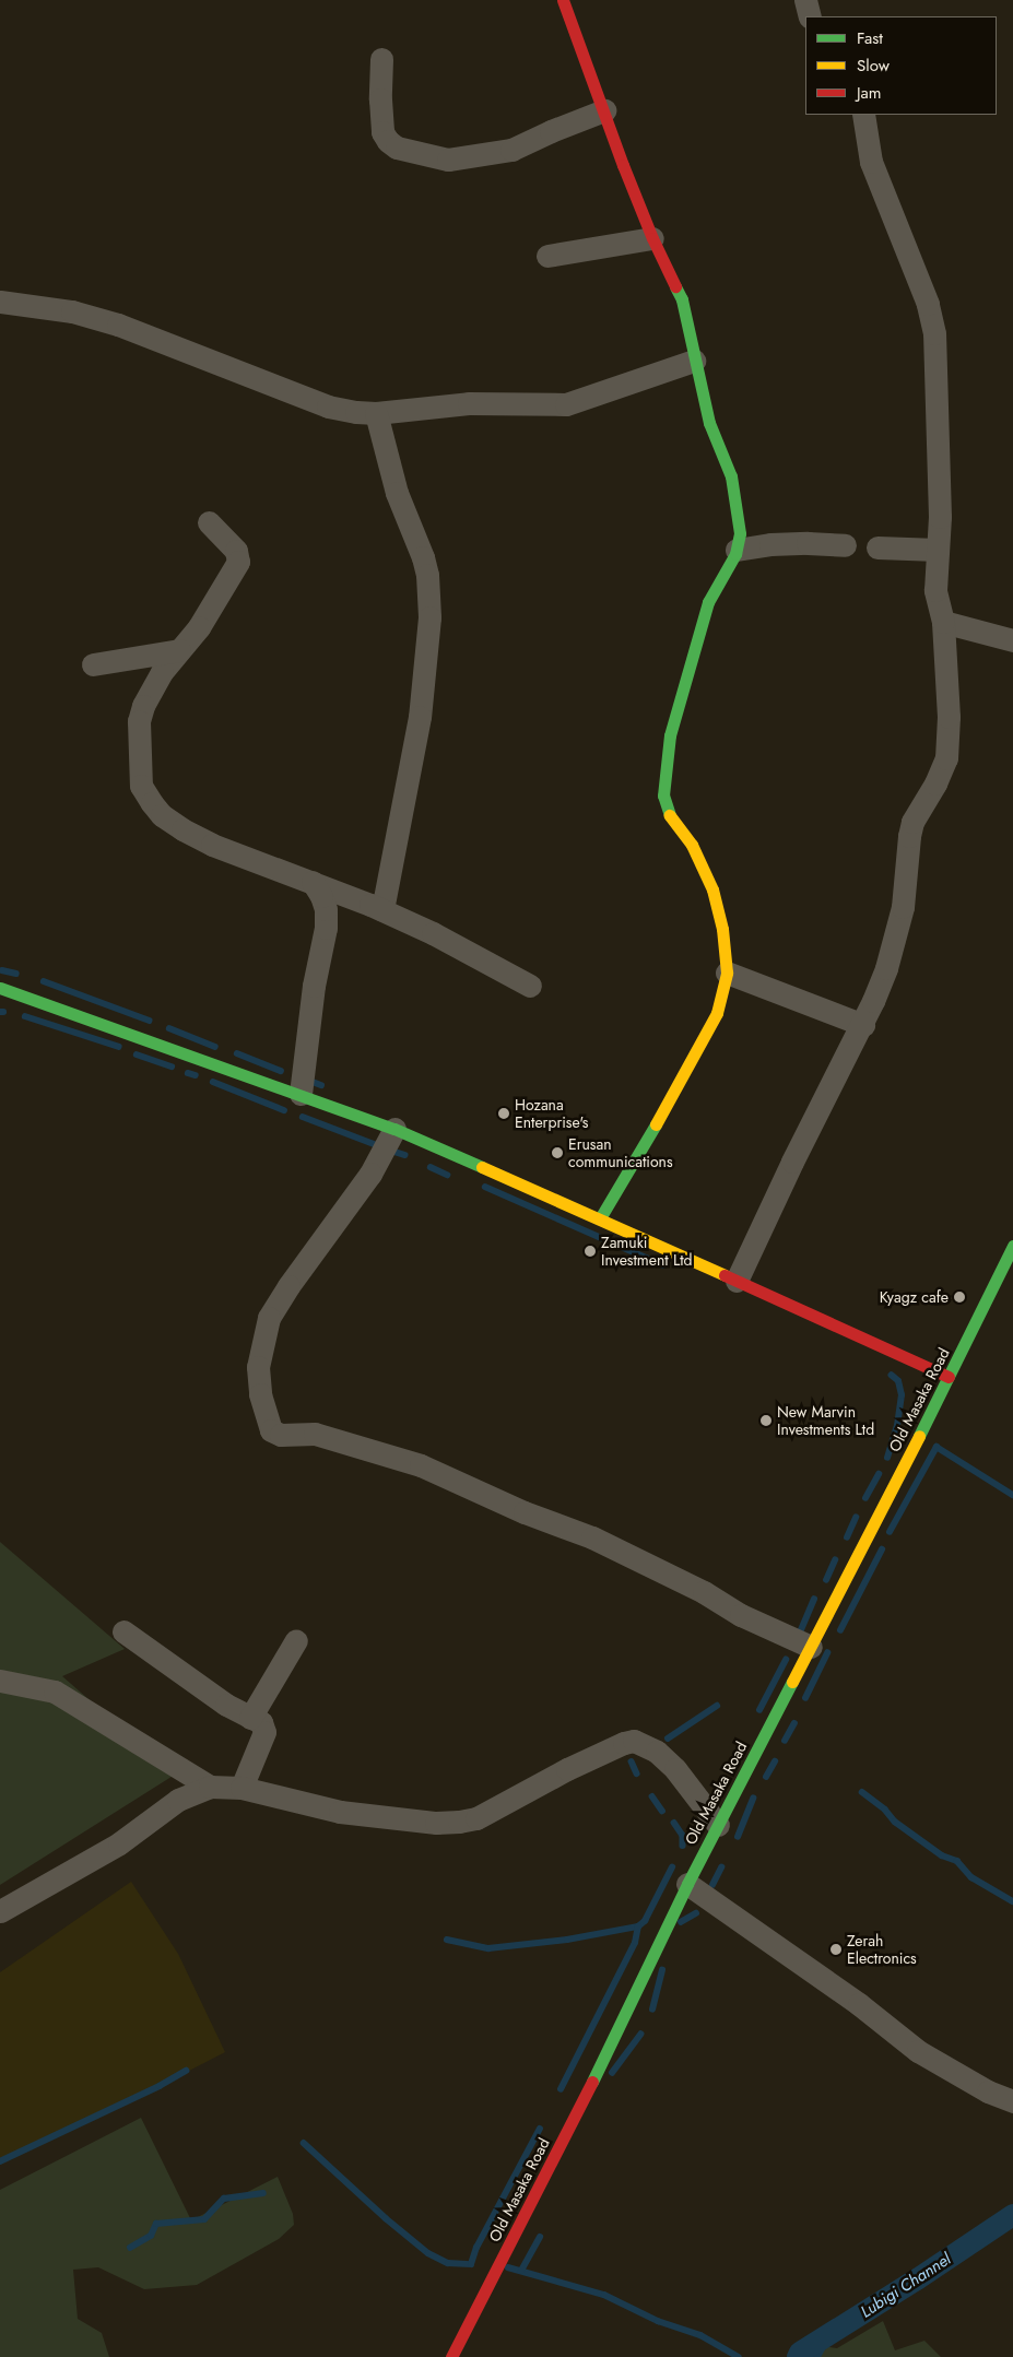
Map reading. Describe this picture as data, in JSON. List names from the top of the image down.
{
  "streets": {
    "main road": ["Old Masaka Road"]
  },
  "water": ["Lubigi Channel"],
  "places": [
    "Hozana Enterprise's",
    "Erusan communications",
    "Zamuki Investment Ltd",
    "Kyagz cafe",
    "New Marvin Investments Ltd",
    "Zerah Electronics"
  ],
  "legend": ["Fast", "Slow", "Jam"]
}
